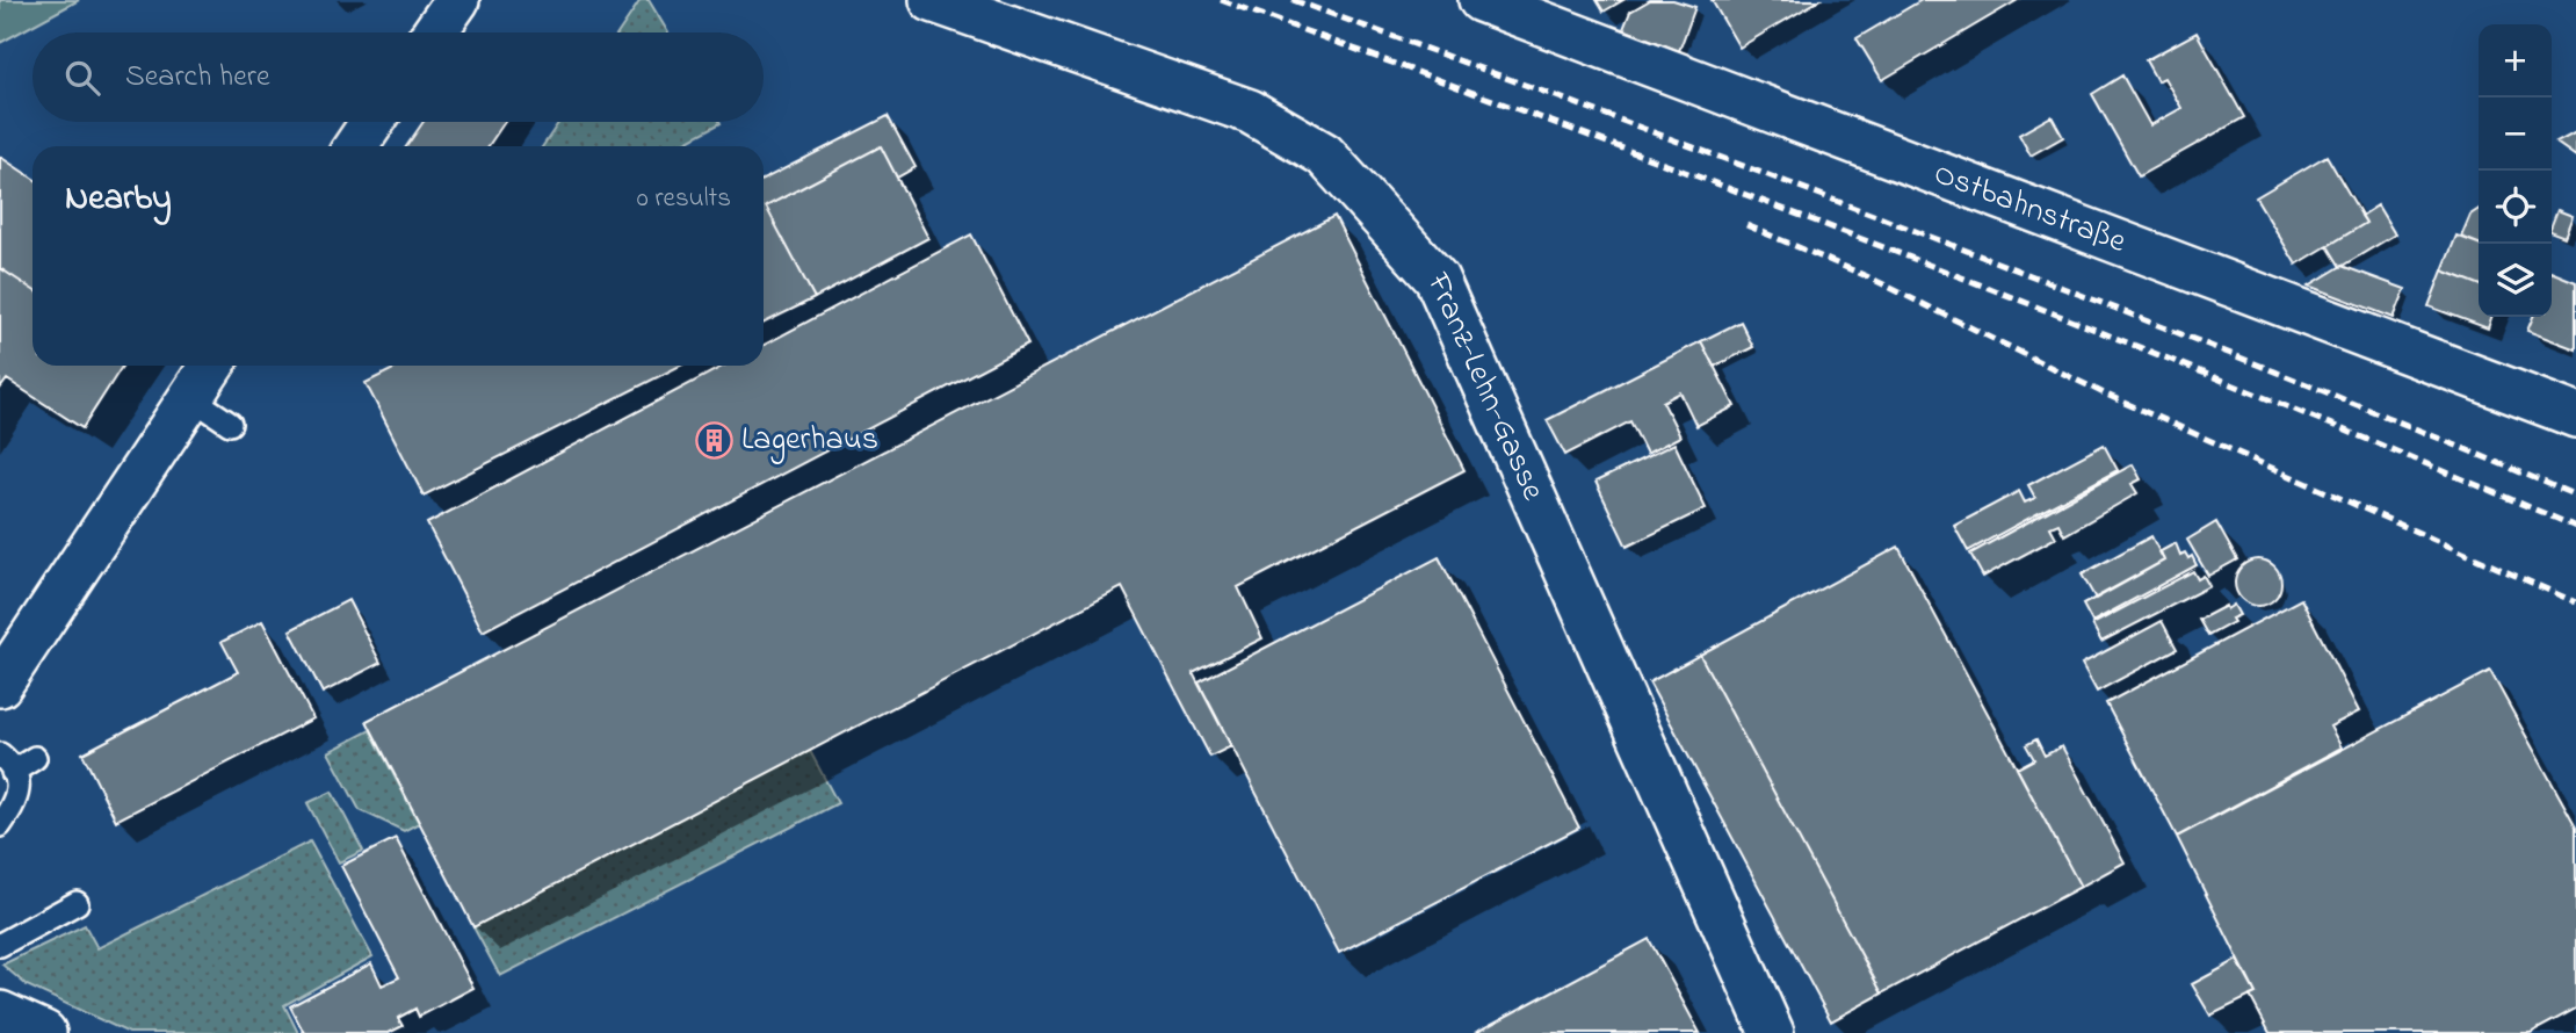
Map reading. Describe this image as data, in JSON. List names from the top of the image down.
{
  "streets": {
    "street": ["Ostbahnstraße", "Franz-Lehn-Gasse"]
  },
  "places": {
    "building": ["Lagerhaus"]
  },
  "page": {
    "map_buttons": ["+", "−"],
    "search": "Search here",
    "heading": ["Nearby", "0 results"]
  }
}
